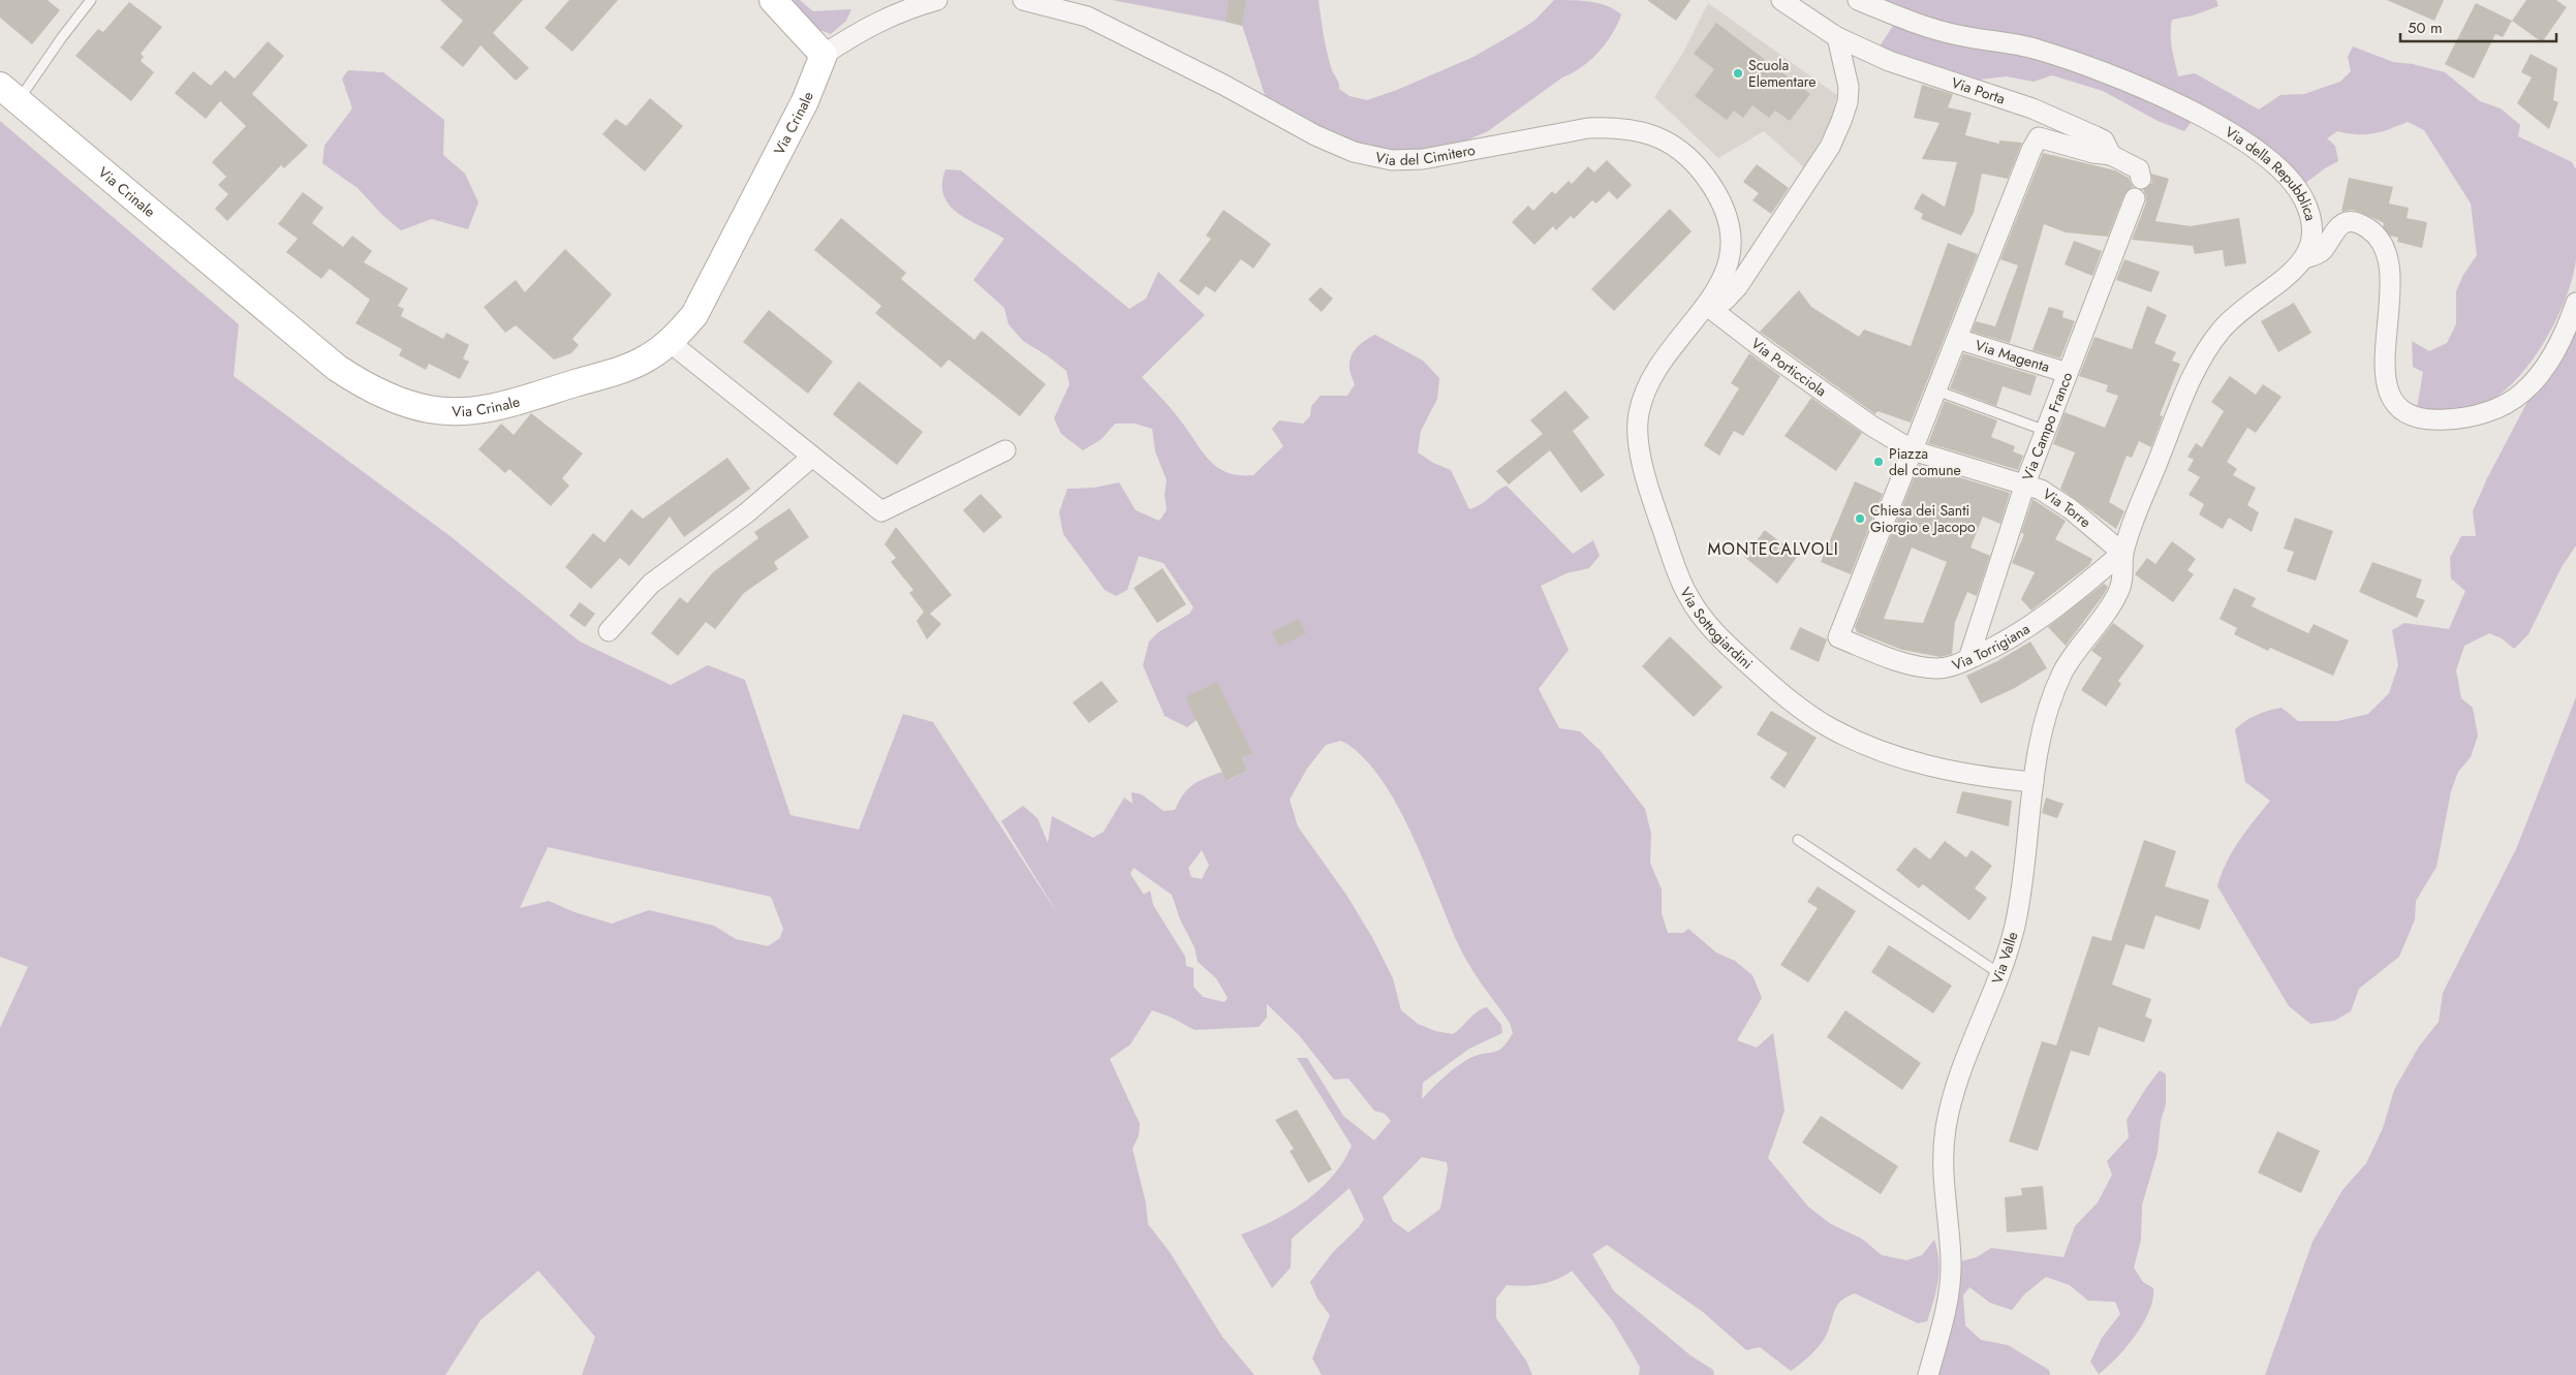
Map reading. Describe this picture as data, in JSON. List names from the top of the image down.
{
  "streets": {
    "street": [
      "Via Porta",
      "Via Crinale",
      "Via del Cimitero",
      "Via della Repubblica",
      "Via Magenta",
      "Via Porticciola",
      "Via Campo Franco",
      "Via Torre",
      "Via Sottogiardini",
      "Via Torrigiana",
      "Via Valle"
    ]
  },
  "crossings": [
    ["Via Porta", "Via Magenta"],
    ["Via del Cimitero", "Via Porticciola"],
    ["Via del Cimitero", "Via Sottogiardini"],
    ["Via Magenta", "Via Campo Franco"],
    ["Via Porticciola", "Via Torre"],
    ["Via Porticciola", "Via Sottogiardini"],
    ["Via Porticciola", "Via Torrigiana"],
    ["Via Campo Franco", "Via Torre"],
    ["Via Campo Franco", "Via Torrigiana"],
    ["Via Torre", "Via Torrigiana"],
    ["Via Torre", "Via Valle"],
    ["Via Sottogiardini", "Via Valle"],
    ["Via Torrigiana", "Via Valle"]
  ],
  "districts": ["MONTECALVOLI"],
  "places": ["Scuola Elementare", "Piazza del comune", "Chiesa dei Santi Giorgio e Jacopo"],
  "scale_bar": "50 m"
}
